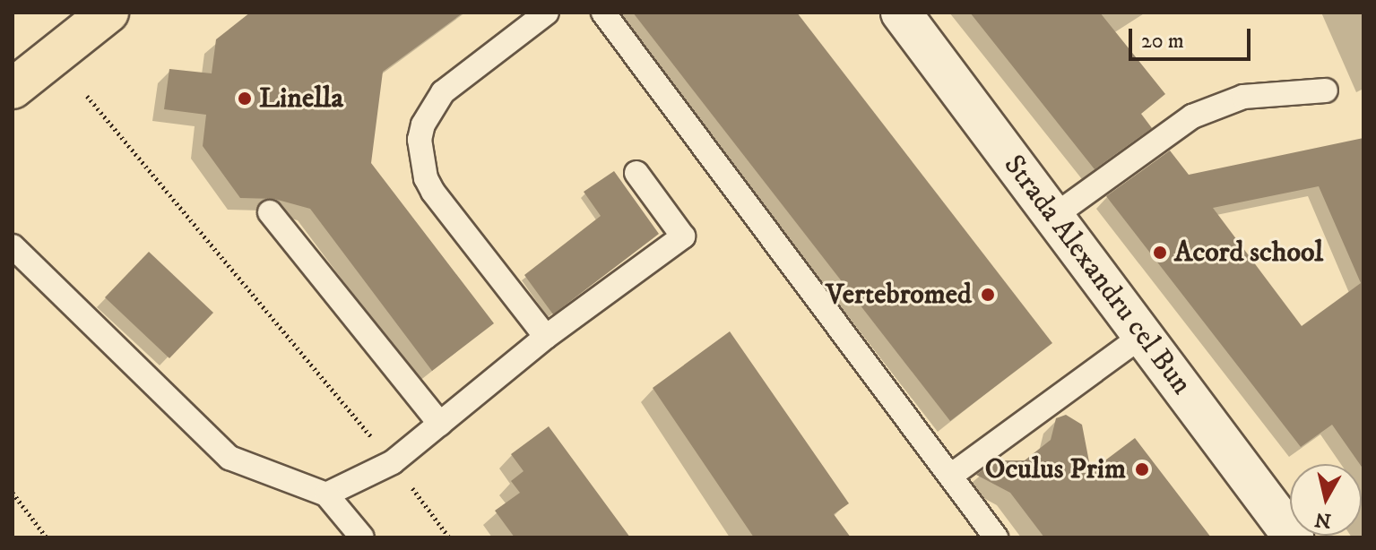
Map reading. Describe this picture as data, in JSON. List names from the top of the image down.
{
  "streets": {
    "main road": ["Strada Alexandru cel Bun"]
  },
  "places": [
    "Linella",
    "Acord school",
    "Vertebromed",
    "Oculus Prim"
  ],
  "scale_bar": "20 m",
  "north": "bottom"
}
